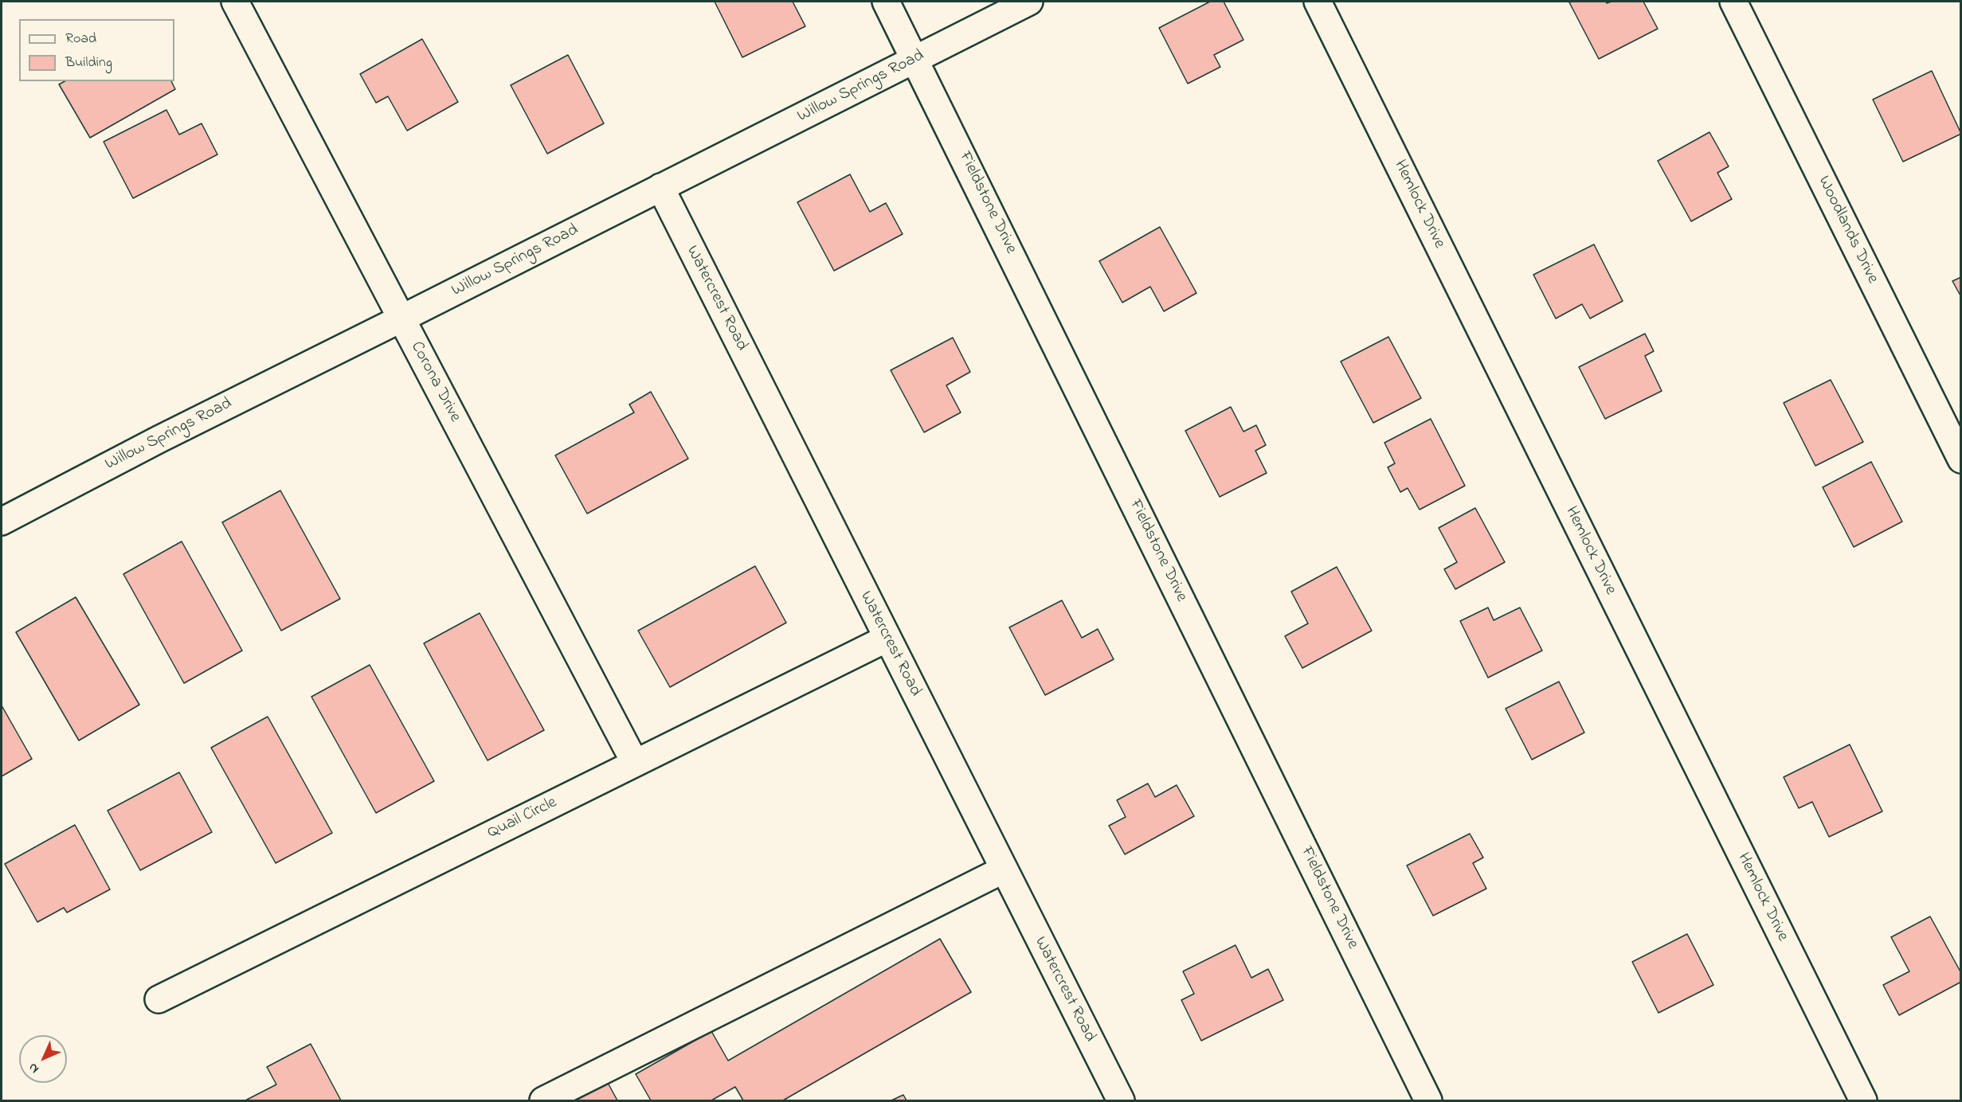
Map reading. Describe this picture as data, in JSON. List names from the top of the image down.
{
  "streets": {
    "street": [
      "Willow Springs Road",
      "Fieldstone Drive",
      "Hemlock Drive",
      "Woodlands Drive",
      "Watercrest Road",
      "Corona Drive",
      "Quail Circle"
    ]
  },
  "crossings": [
    ["Willow Springs Road", "Fieldstone Drive"],
    ["Willow Springs Road", "Watercrest Road"],
    ["Willow Springs Road", "Corona Drive"],
    ["Watercrest Road", "Quail Circle"],
    ["Corona Drive", "Quail Circle"]
  ],
  "legend": ["Road", "Building"],
  "north": "bottom left"
}
